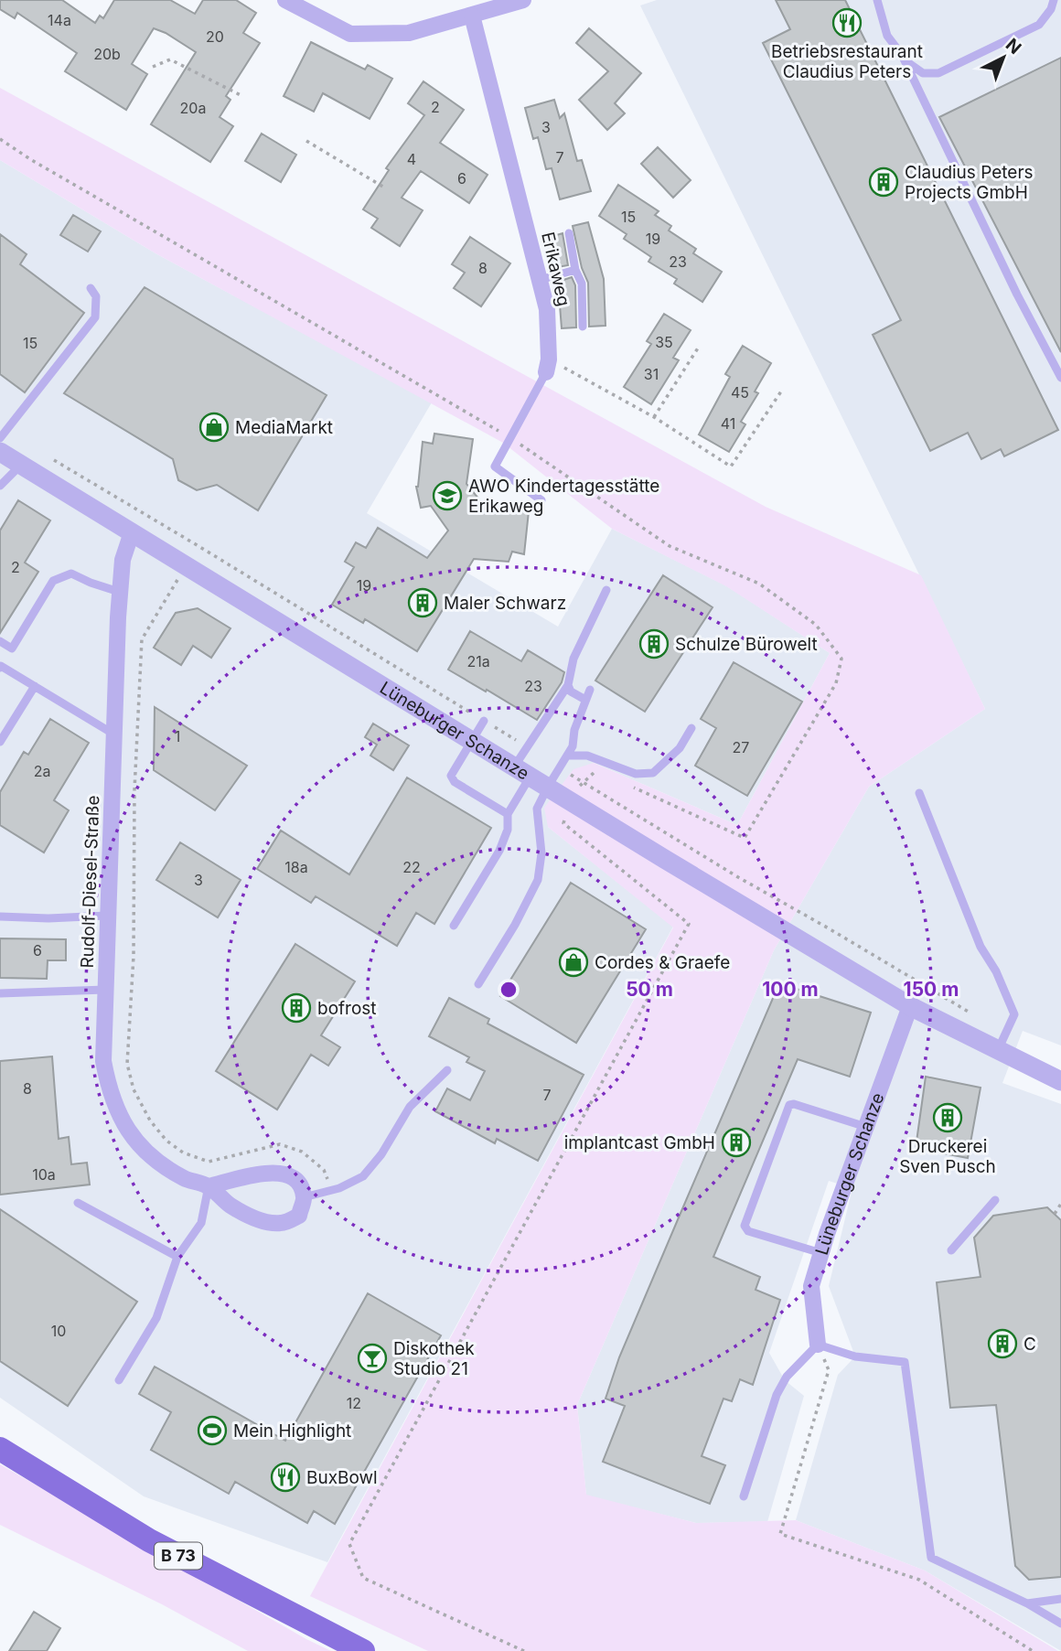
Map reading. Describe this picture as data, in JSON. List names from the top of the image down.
{
  "streets": {
    "main road": ["B 73"],
    "street": ["Erikaweg", "Lüneburger Schanze", "Rudolf-Diesel-Straße"]
  },
  "crossings": [
    ["Lüneburger Schanze", "Rudolf-Diesel-Straße"]
  ],
  "places": {
    "restaurant": ["Betriebsrestaurant Claudius Peters", "BuxBowl"],
    "building": [
      "Claudius Peters Projects GmbH",
      "Maler Schwarz",
      "Schulze Bürowelt",
      "bofrost",
      "Druckerei Sven Pusch",
      "implantcast GmbH",
      "C"
    ],
    "shop": ["MediaMarkt", "Cordes & Graefe"],
    "school or university": ["AWO Kindertagesstätte Erikaweg"],
    "bar": ["Diskothek Studio 21"],
    "sports": ["Mein Highlight"]
  },
  "house_numbers": [
    "14a",
    "20",
    "20b",
    "2",
    "20a",
    "3",
    "7",
    "4",
    "6",
    "15",
    "19",
    "23",
    "8",
    "35",
    "15",
    "31",
    "45",
    "41",
    "2",
    "19",
    "21a",
    "23",
    "1",
    "27",
    "2a",
    "18a",
    "22",
    "3",
    "6",
    "8",
    "7",
    "10a",
    "10",
    "12"
  ],
  "north": "top right",
  "rings": ["50 m", "100 m", "150 m"]
}
